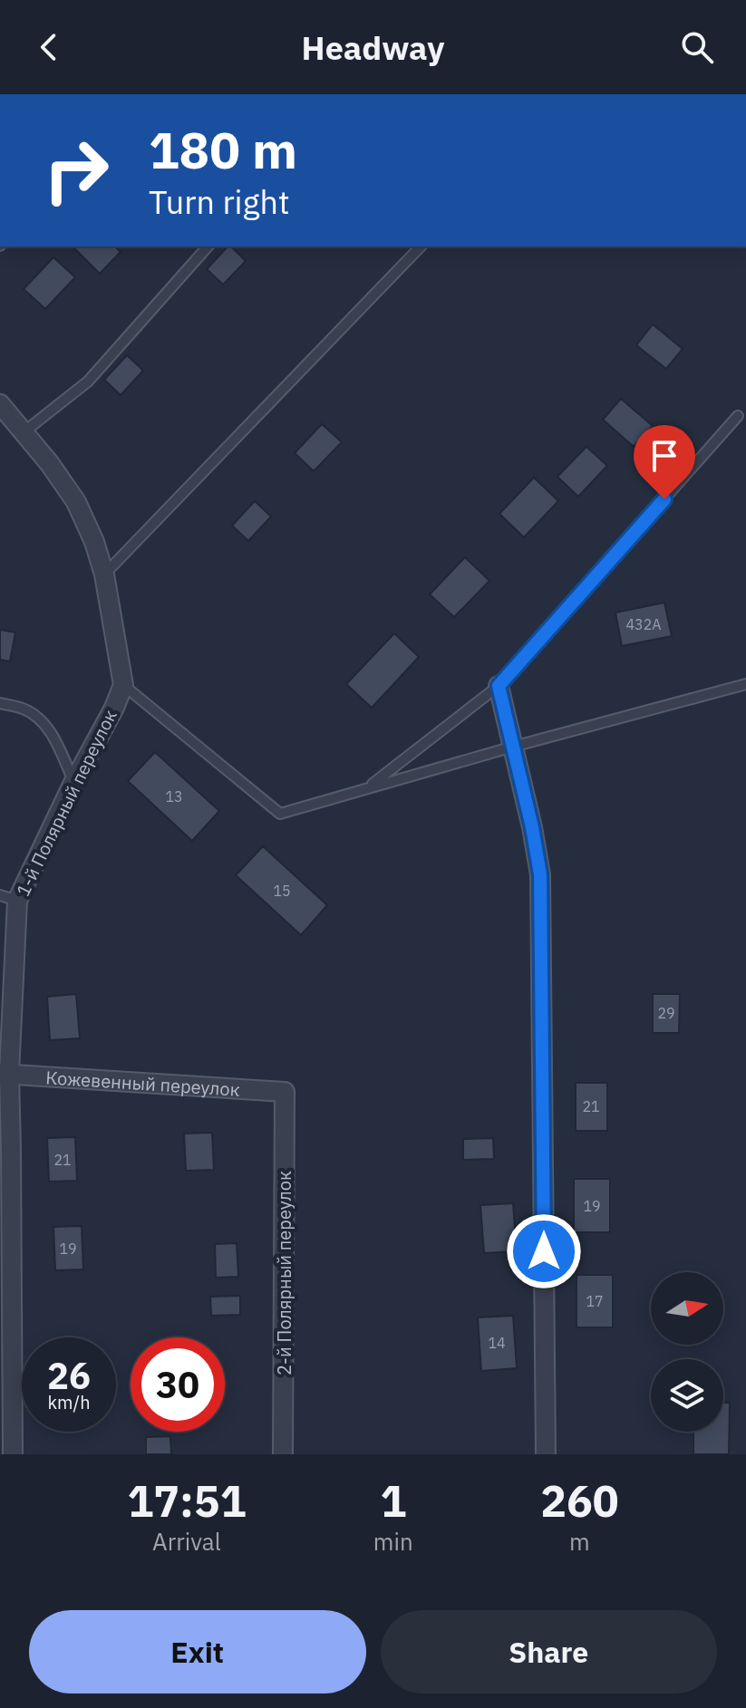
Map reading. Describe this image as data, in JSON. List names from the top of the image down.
{
  "streets": {
    "street": ["1-й Полярный переулок", "Кожевенный переулок", "2-й Полярный переулок"]
  },
  "crossings": [
    ["1-й Полярный переулок", "Кожевенный переулок"],
    ["Кожевенный переулок", "2-й Полярный переулок"]
  ],
  "house_numbers": [
    "432А",
    "13",
    "15",
    "29",
    "21",
    "21",
    "19",
    "19",
    "17",
    "14"
  ],
  "north": "right",
  "page": {
    "header": "Headway",
    "turn": ["180 m", "Turn right"],
    "speed": "26 km/h",
    "limit": "30",
    "eta": [
      "17:51",
      "Arrival",
      "1",
      "min",
      "260",
      "m"
    ],
    "buttons": ["Exit", "Share"]
  }
}
